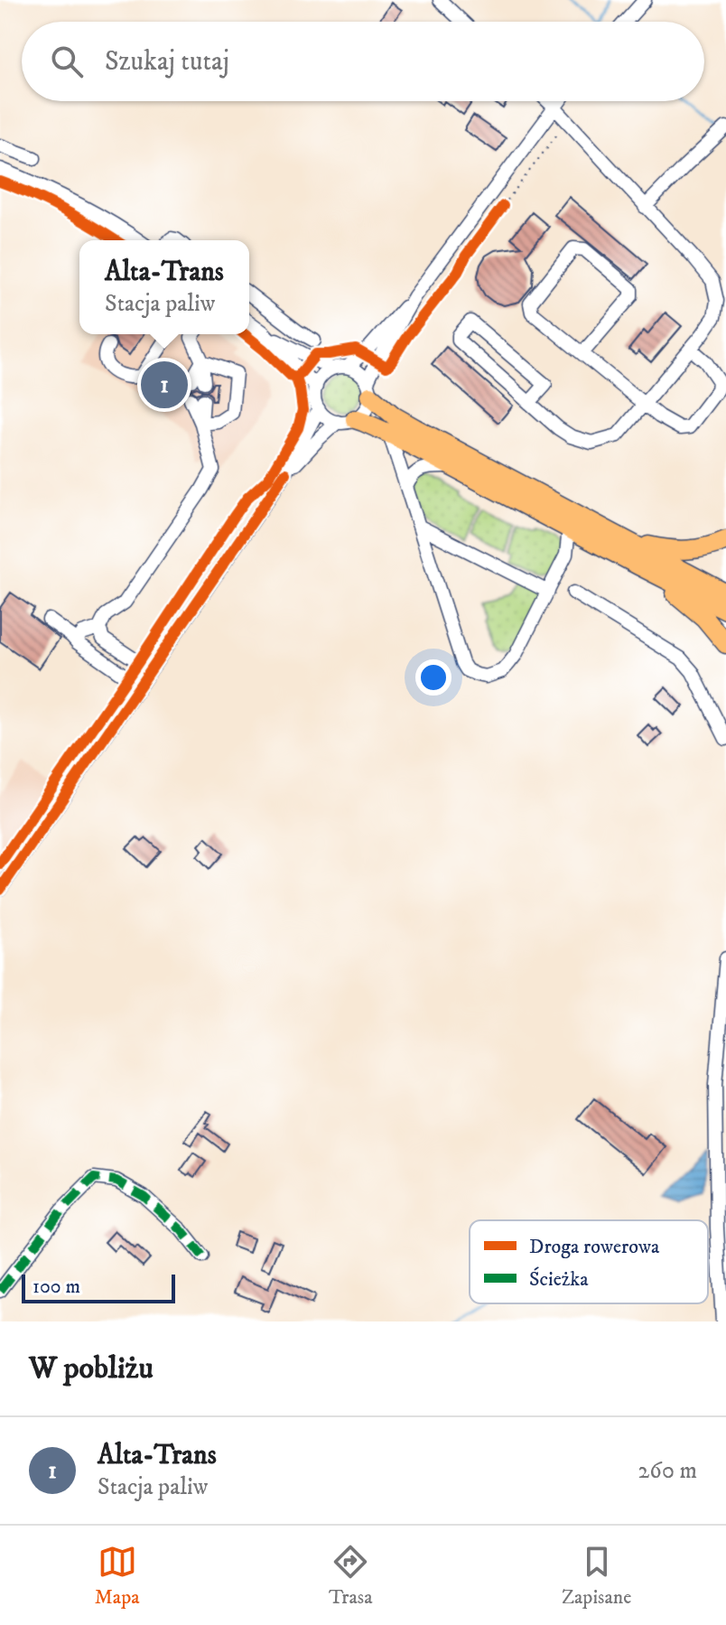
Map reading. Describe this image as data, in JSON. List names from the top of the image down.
{
  "legend": ["Droga rowerowa", "Ścieżka"],
  "scale_bar": "100 m",
  "page": {
    "search": "Szukaj tutaj",
    "popup": ["Alta-Trans", "Stacja paliw"],
    "pins": "1",
    "scale": "100 m",
    "heading": "W pobliżu",
    "list": [
      {
        "mark": "1",
        "name": "Alta-Trans",
        "note": "Stacja paliw",
        "value": "260 m"
      }
    ],
    "nav": ["Mapa", "Trasa", "Zapisane"]
  }
}
